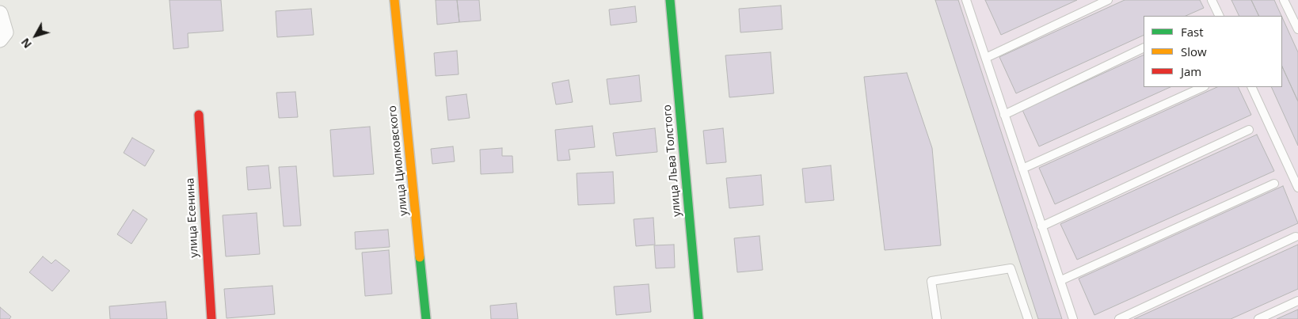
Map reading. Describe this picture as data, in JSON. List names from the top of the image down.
{
  "streets": {
    "street": ["улица Циолковского", "улица Льва Толстого", "улица Есенина"]
  },
  "legend": ["Fast", "Slow", "Jam"],
  "north": "bottom left"
}
